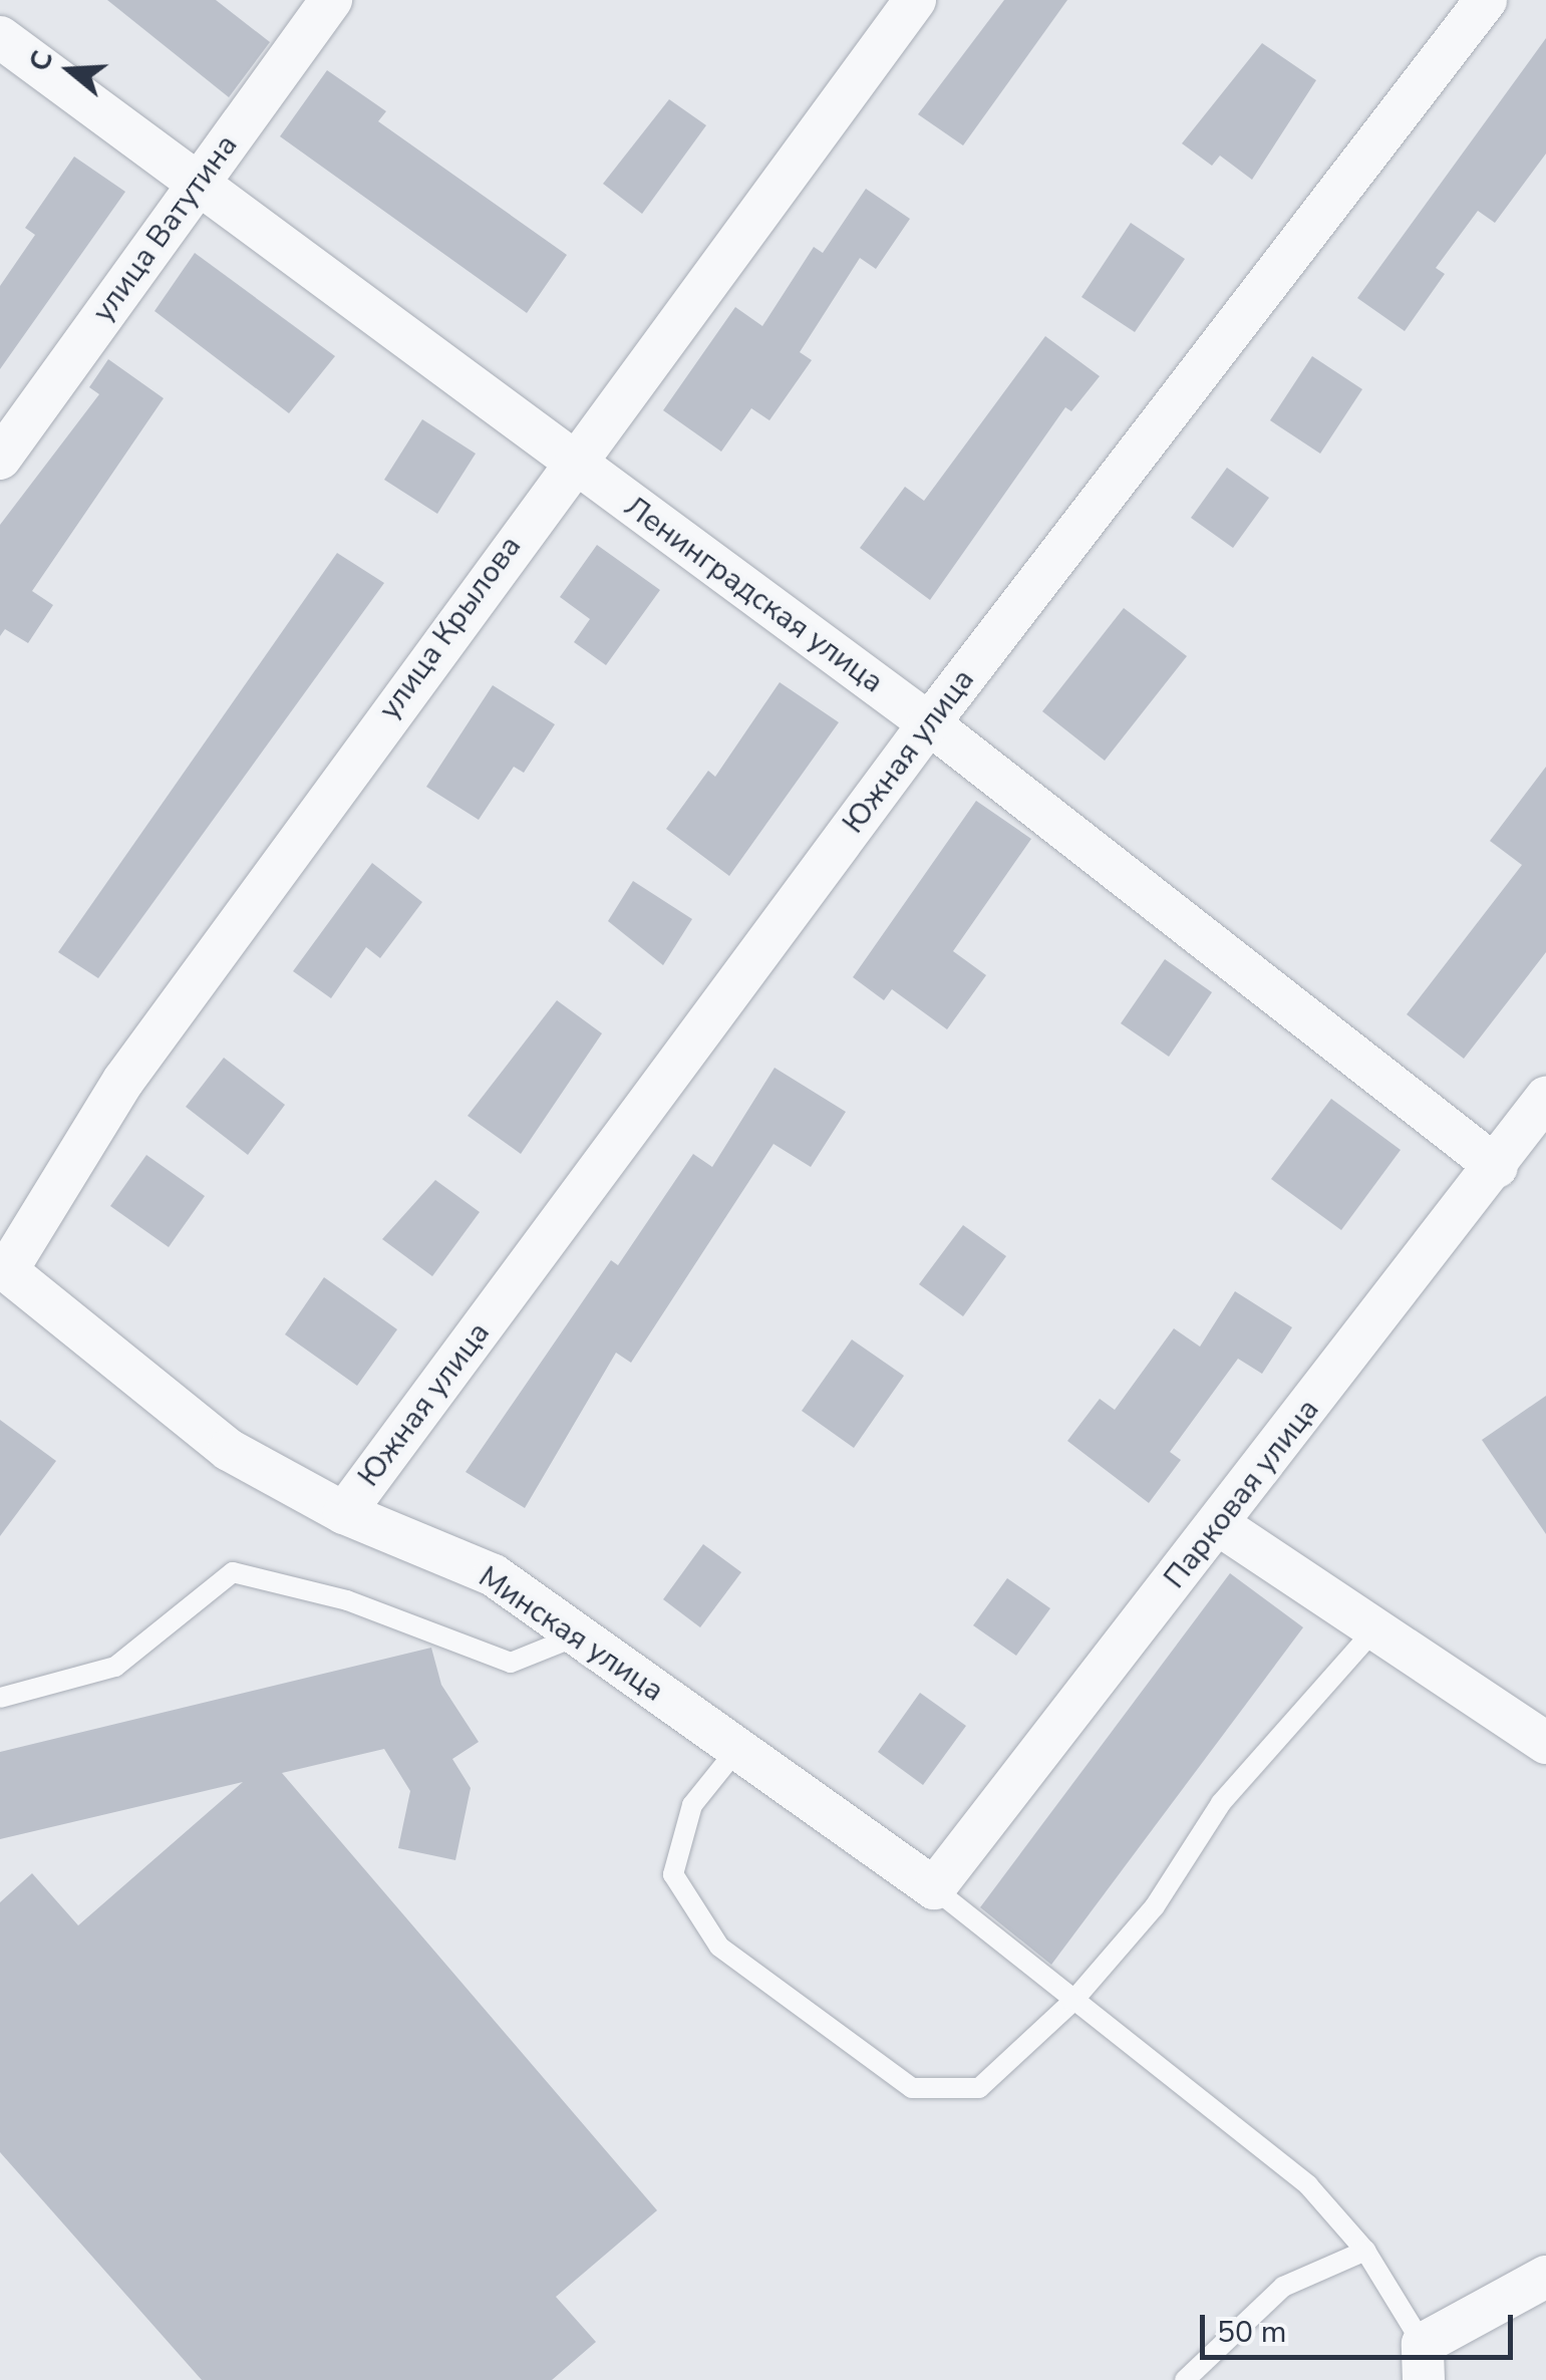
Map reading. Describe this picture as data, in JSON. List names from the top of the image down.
{
  "streets": {
    "street": [
      "улица Ватутина",
      "Ленинградская улица",
      "улица Крылова",
      "Южная улица",
      "Парковая улица",
      "Минская улица"
    ]
  },
  "crossings": [
    ["улица Ватутина", "Ленинградская улица"],
    ["Ленинградская улица", "улица Крылова"],
    ["Ленинградская улица", "Южная улица"],
    ["Ленинградская улица", "Парковая улица"],
    ["улица Крылова", "Минская улица"],
    ["Южная улица", "Минская улица"],
    ["Парковая улица", "Минская улица"]
  ],
  "scale_bar": "50 m",
  "north": "left"
}
